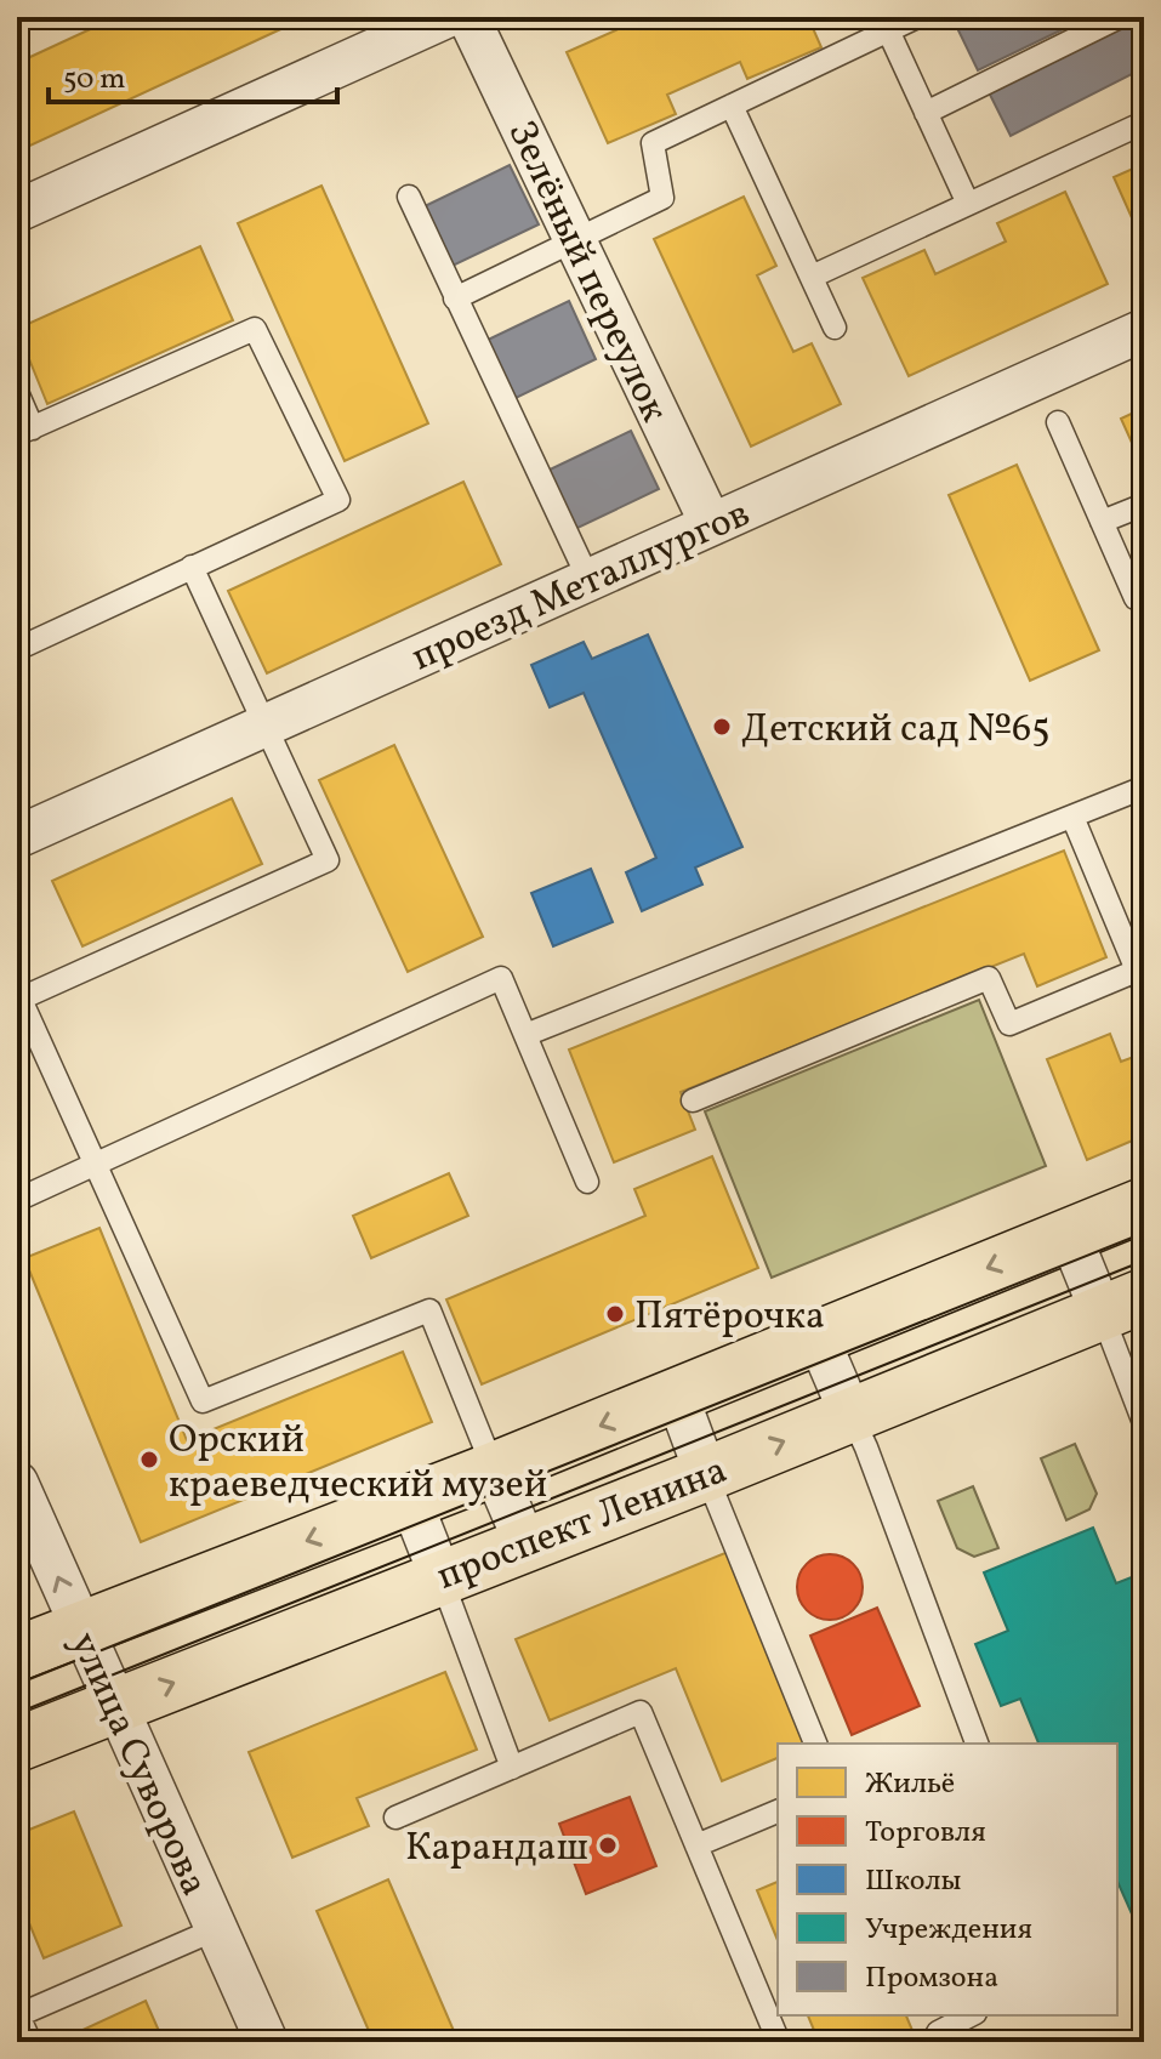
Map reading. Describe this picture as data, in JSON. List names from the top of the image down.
{
  "streets": {
    "main road": ["проспект Ленина"],
    "street": ["Зелёный переулок", "проезд Металлургов", "улица Суворова"]
  },
  "crossings": [
    ["Зелёный переулок", "проезд Металлургов"],
    ["проспект Ленина", "улица Суворова"]
  ],
  "places": [
    "Детский сад №65",
    "Пятёрочка",
    "Орский краеведческий музей",
    "Карандаш"
  ],
  "legend": [
    "Жильё",
    "Торговля",
    "Школы",
    "Учреждения",
    "Промзона"
  ],
  "scale_bar": "50 m"
}
